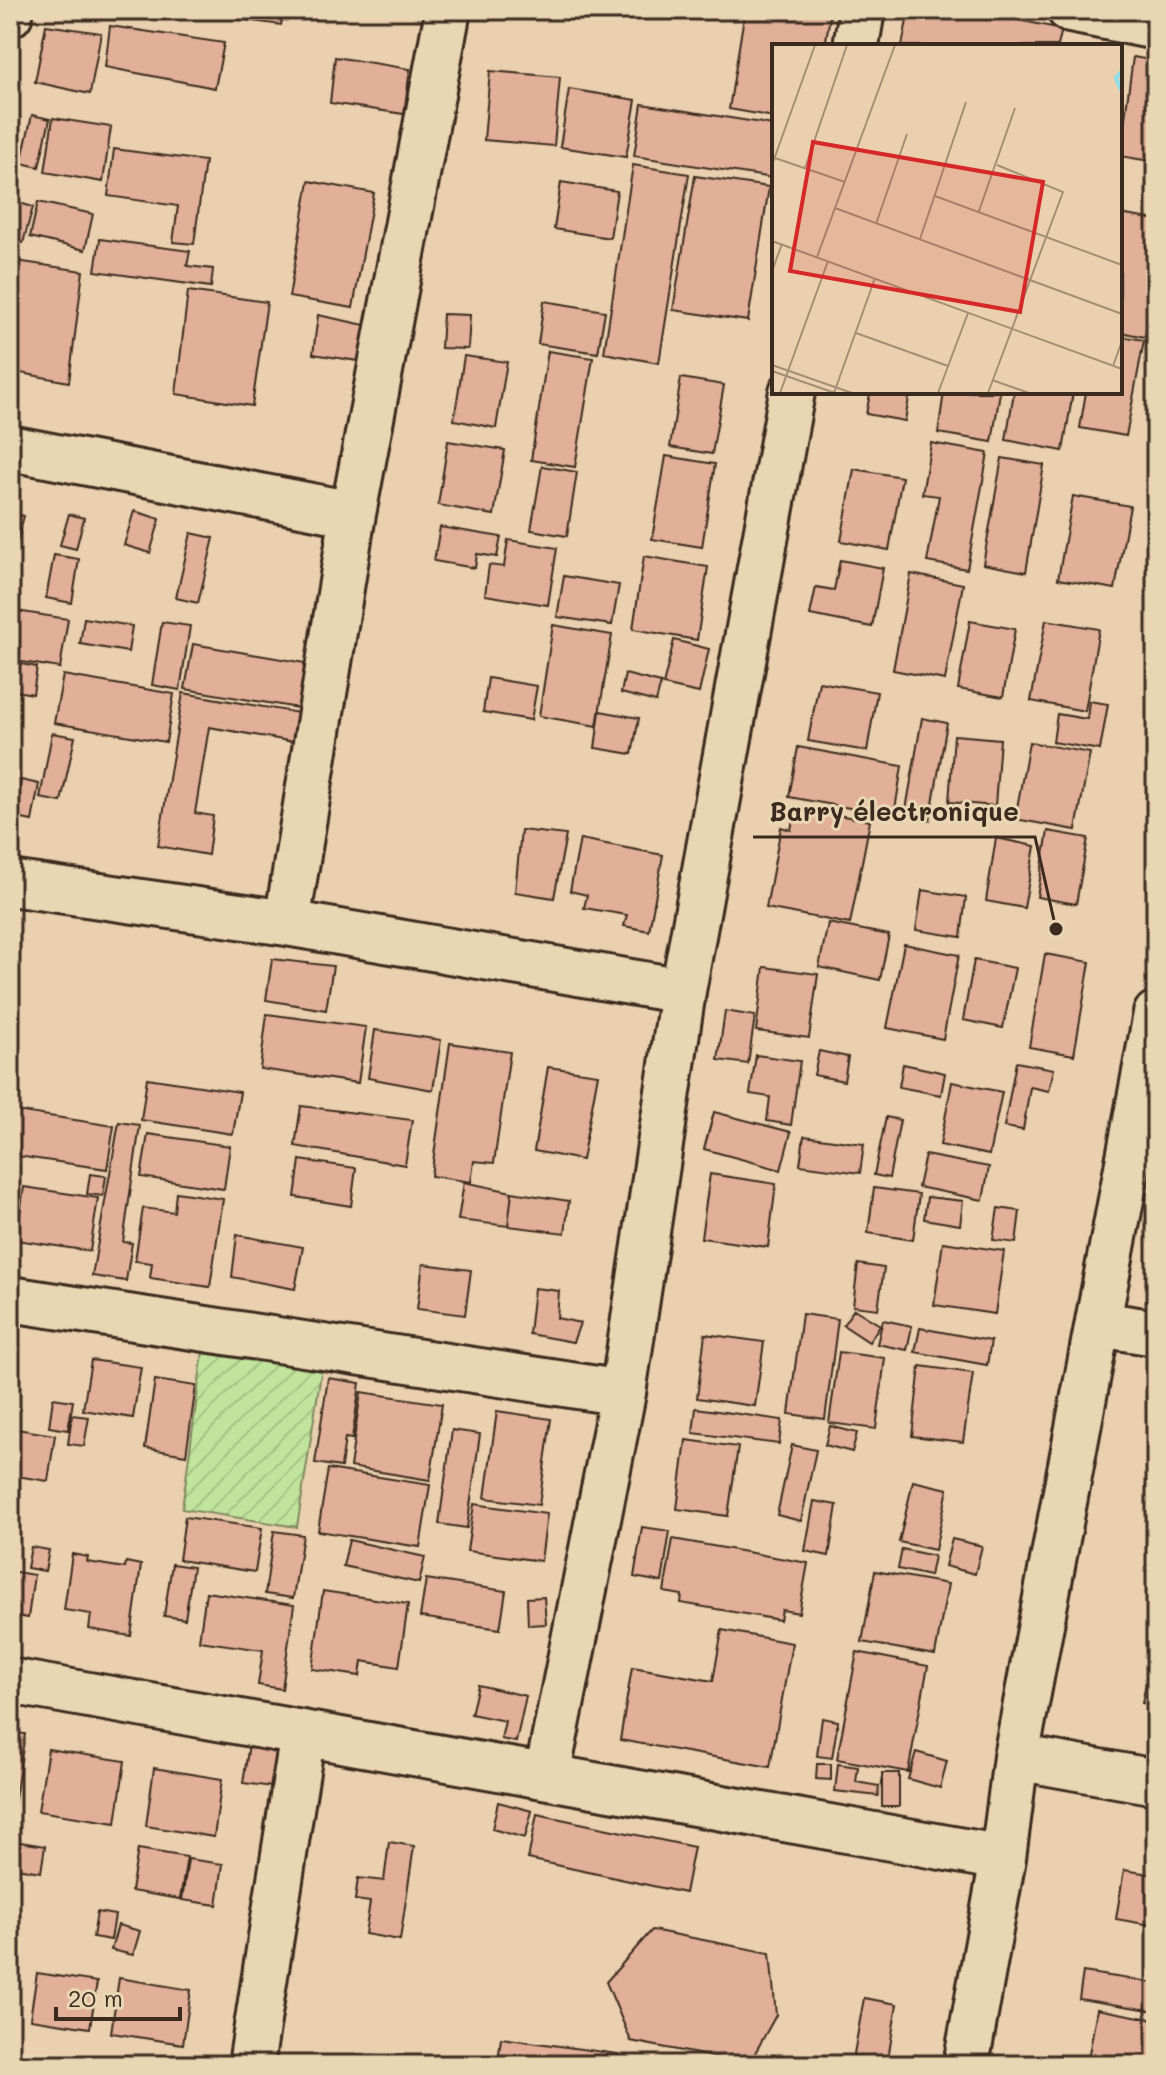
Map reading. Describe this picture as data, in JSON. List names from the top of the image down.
{
  "places": ["Barry électronique"],
  "scale_bar": "20 m"
}
